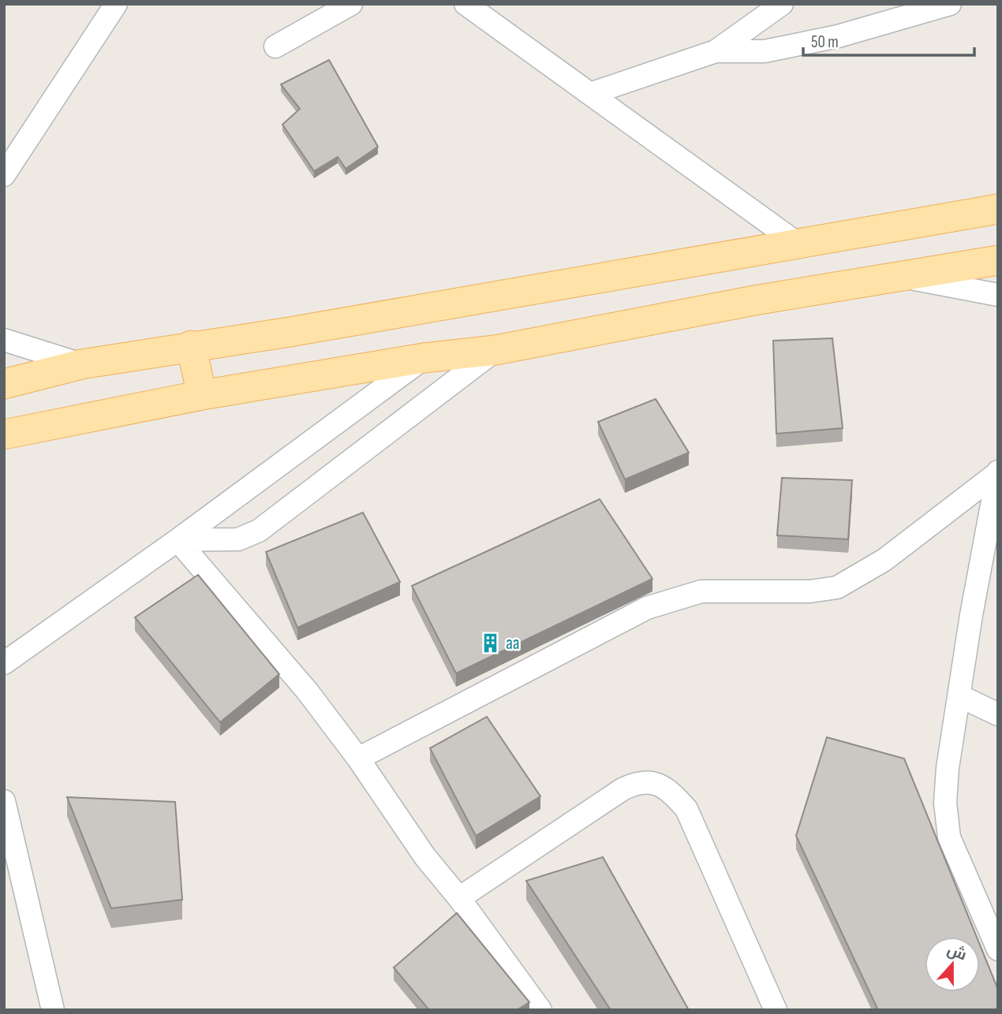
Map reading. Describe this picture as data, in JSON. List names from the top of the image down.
{
  "places": {
    "building": ["aa"]
  },
  "scale_bar": "50 m",
  "north": "top"
}
